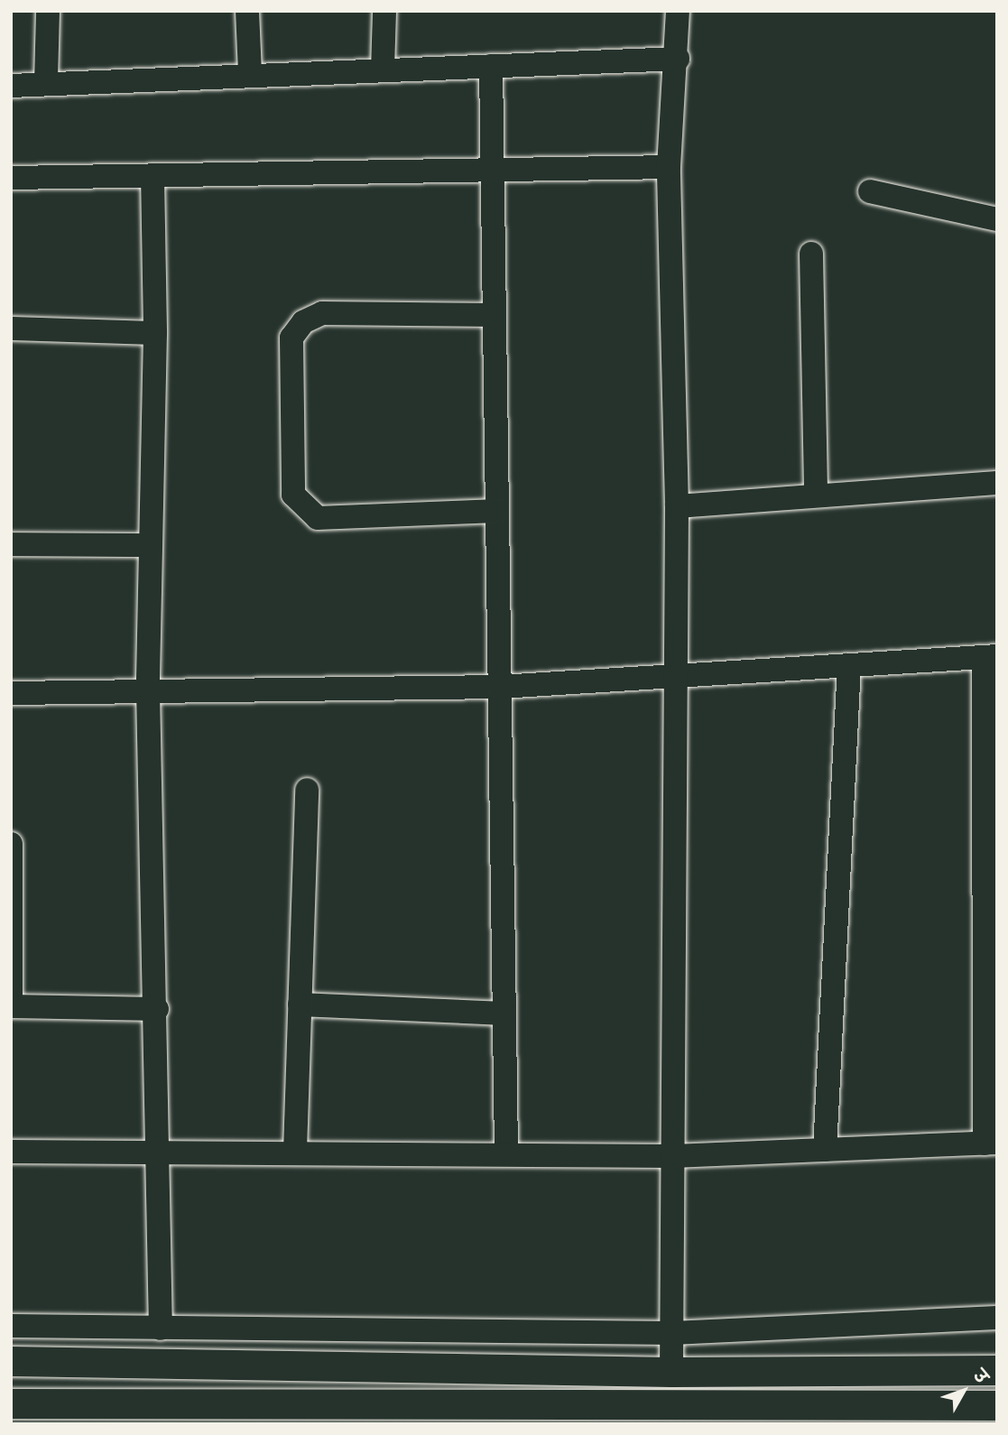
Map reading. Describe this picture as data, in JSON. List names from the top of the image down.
{
  "north": "top right"
}
